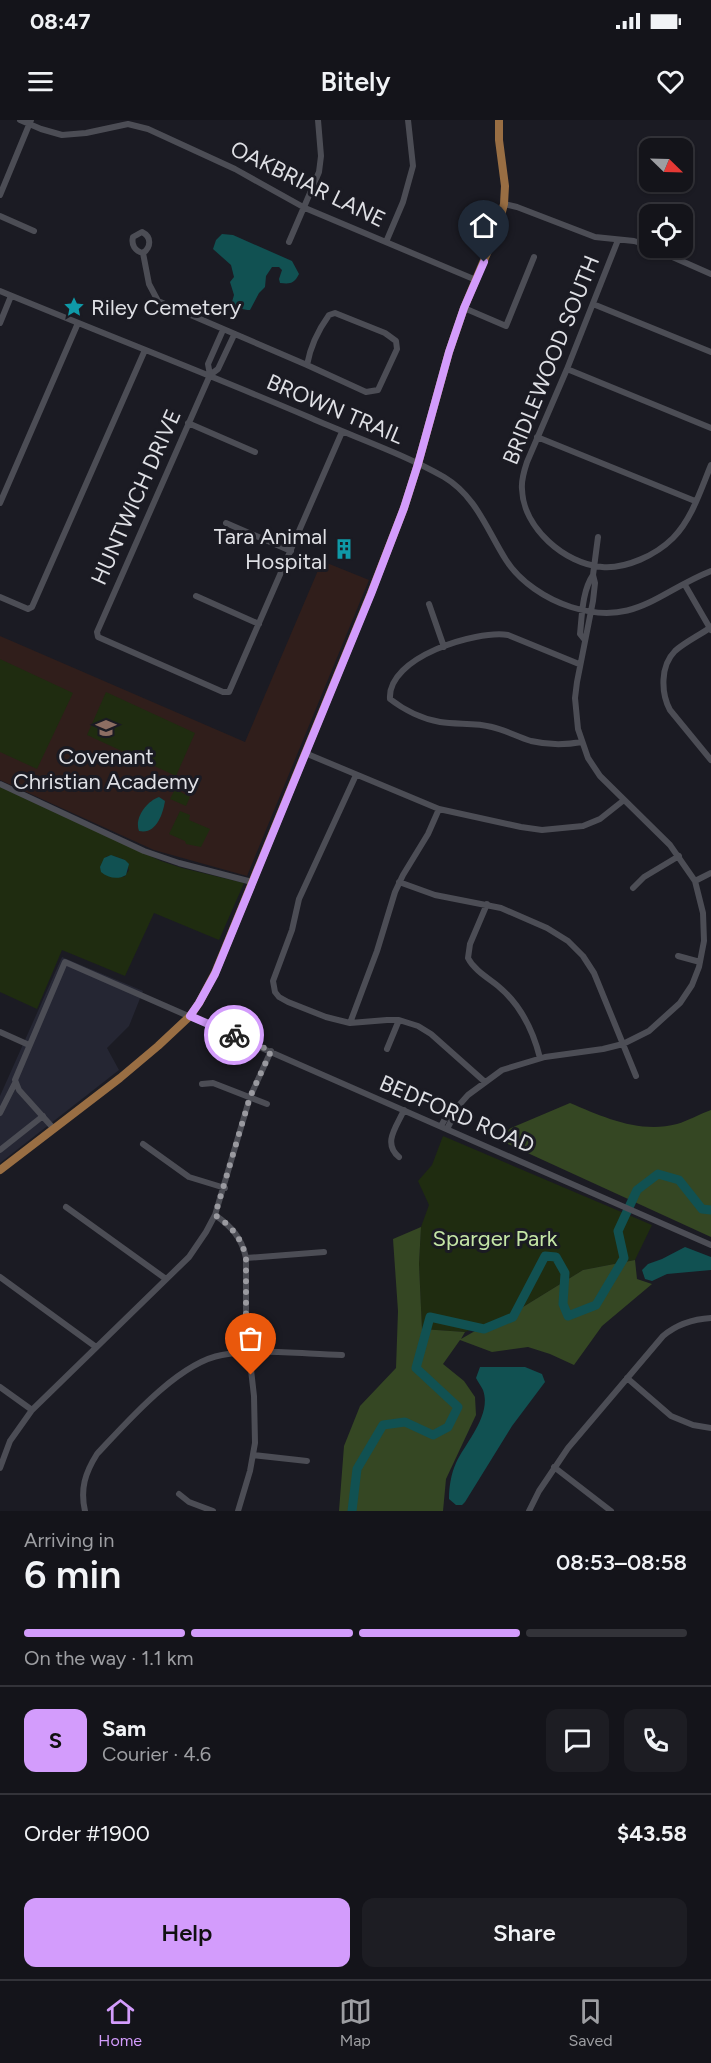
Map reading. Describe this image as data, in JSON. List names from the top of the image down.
{
  "streets": {
    "street": [
      "OAKBRIAR LANE",
      "BRIDLEWOOD SOUTH",
      "BROWN TRAIL",
      "HUNTWICH DRIVE",
      "BEDFORD ROAD"
    ]
  },
  "crossings": [
    ["BROWN TRAIL", "HUNTWICH DRIVE"]
  ],
  "parks": ["Sparger Park"],
  "places": {
    "place": ["Riley Cemetery"],
    "building": ["Tara Animal Hospital"],
    "school or university": ["Covenant Christian Academy"]
  },
  "north": "bottom right",
  "page": {
    "status": "08:47",
    "header": "Bitely",
    "heading": ["6 min", "Arriving in", "08:53–08:58"],
    "panel": [
      "Sam",
      "Courier · 4.6",
      "Order #1900",
      "$43.58"
    ],
    "bar": "On the way · 1.1 km",
    "round": "S",
    "buttons": ["Help", "Share"],
    "tabs": ["Home", "Map", "Saved"]
  }
}
